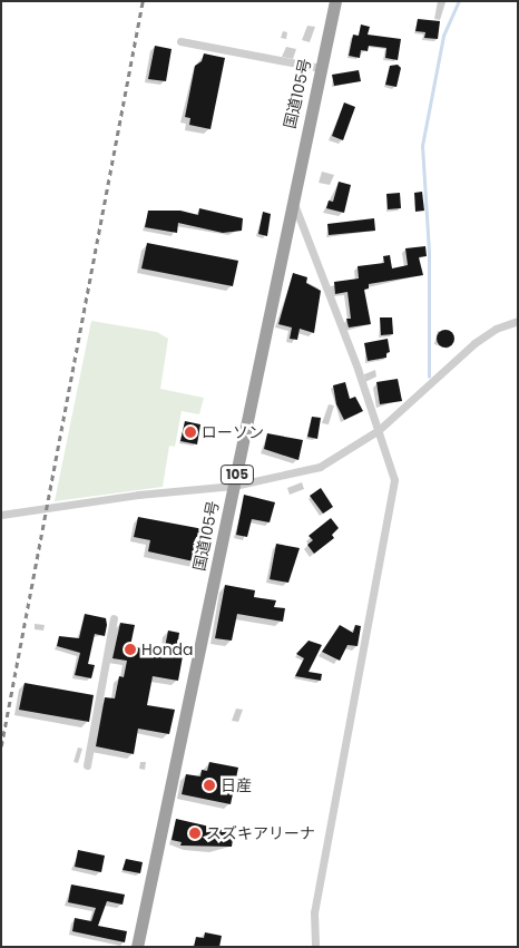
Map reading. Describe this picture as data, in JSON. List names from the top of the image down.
{
  "streets": {
    "highway": ["国道105号", "105"]
  },
  "places": [
    "ローソン",
    "Honda",
    "日産",
    "スズキアリーナ"
  ]
}
